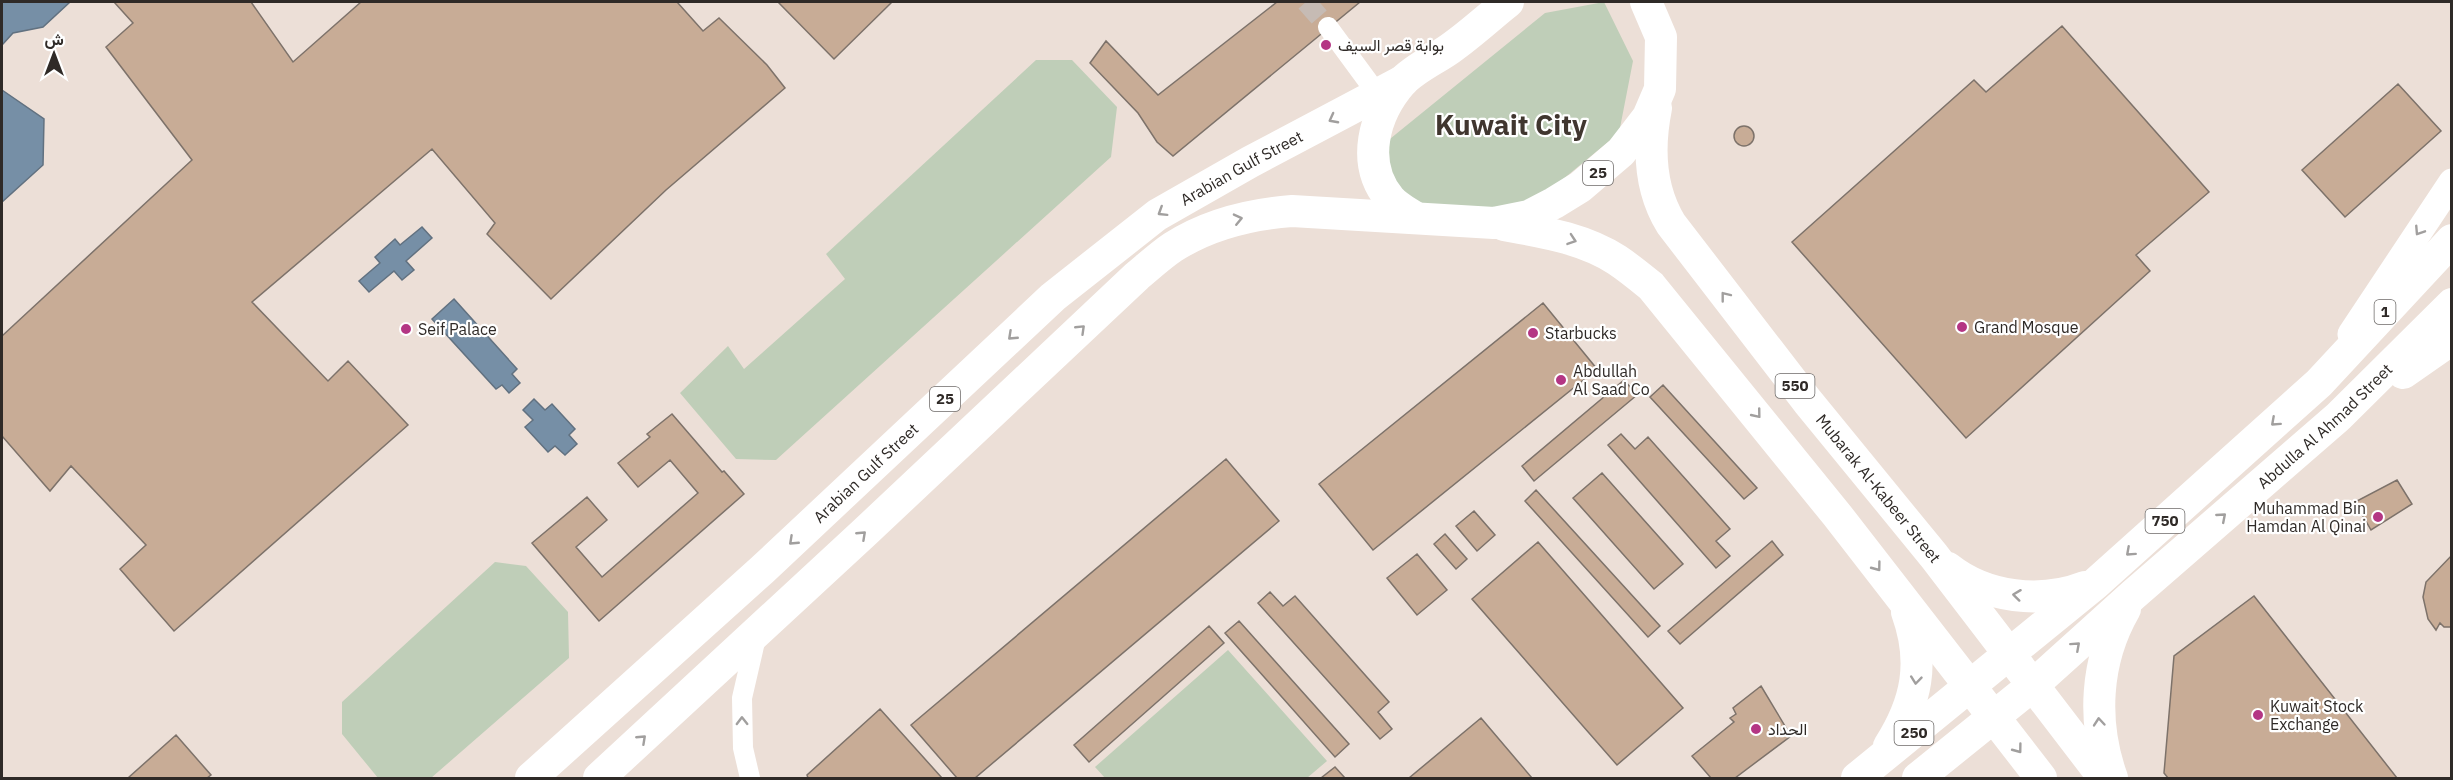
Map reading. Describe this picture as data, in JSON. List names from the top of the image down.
{
  "streets": {
    "main road": [
      "Arabian Gulf Street",
      "25",
      "1",
      "550",
      "Abdulla Al Ahmad Street",
      "Mubarak Al-Kabeer Street",
      "750",
      "250"
    ]
  },
  "crossings": [
    ["Arabian Gulf Street", "25"],
    ["25", "550"],
    ["25", "Mubarak Al-Kabeer Street"],
    ["550", "250"],
    ["Abdulla Al Ahmad Street", "Mubarak Al-Kabeer Street"],
    ["Abdulla Al Ahmad Street", "250"],
    ["Mubarak Al-Kabeer Street", "250"]
  ],
  "one_way": ["Mubarak Al-Kabeer Street"],
  "districts": ["Kuwait City"],
  "places": [
    "بوابة قصر السيف",
    "Grand Mosque",
    "Seif Palace",
    "Starbucks",
    "Abdullah Al Saad Co",
    "Muhammad Bin Hamdan Al Qinai",
    "Kuwait Stock Exchange",
    "الحداد"
  ],
  "north": "top"
}
